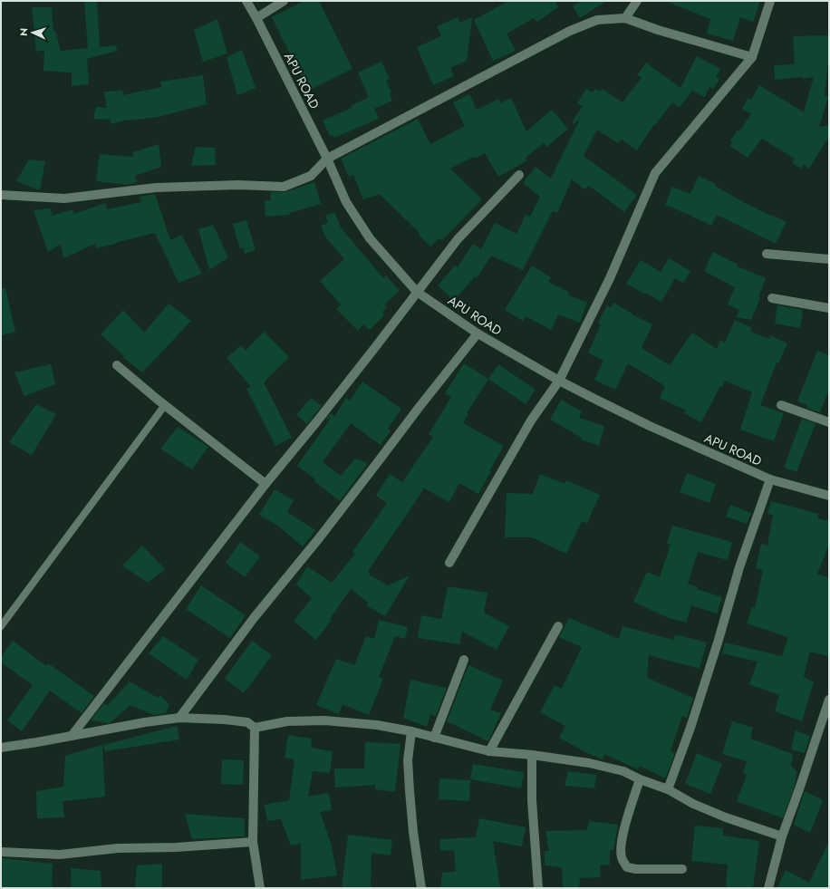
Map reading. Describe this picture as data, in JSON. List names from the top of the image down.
{
  "streets": {
    "street": ["APU ROAD"]
  },
  "north": "left"
}
